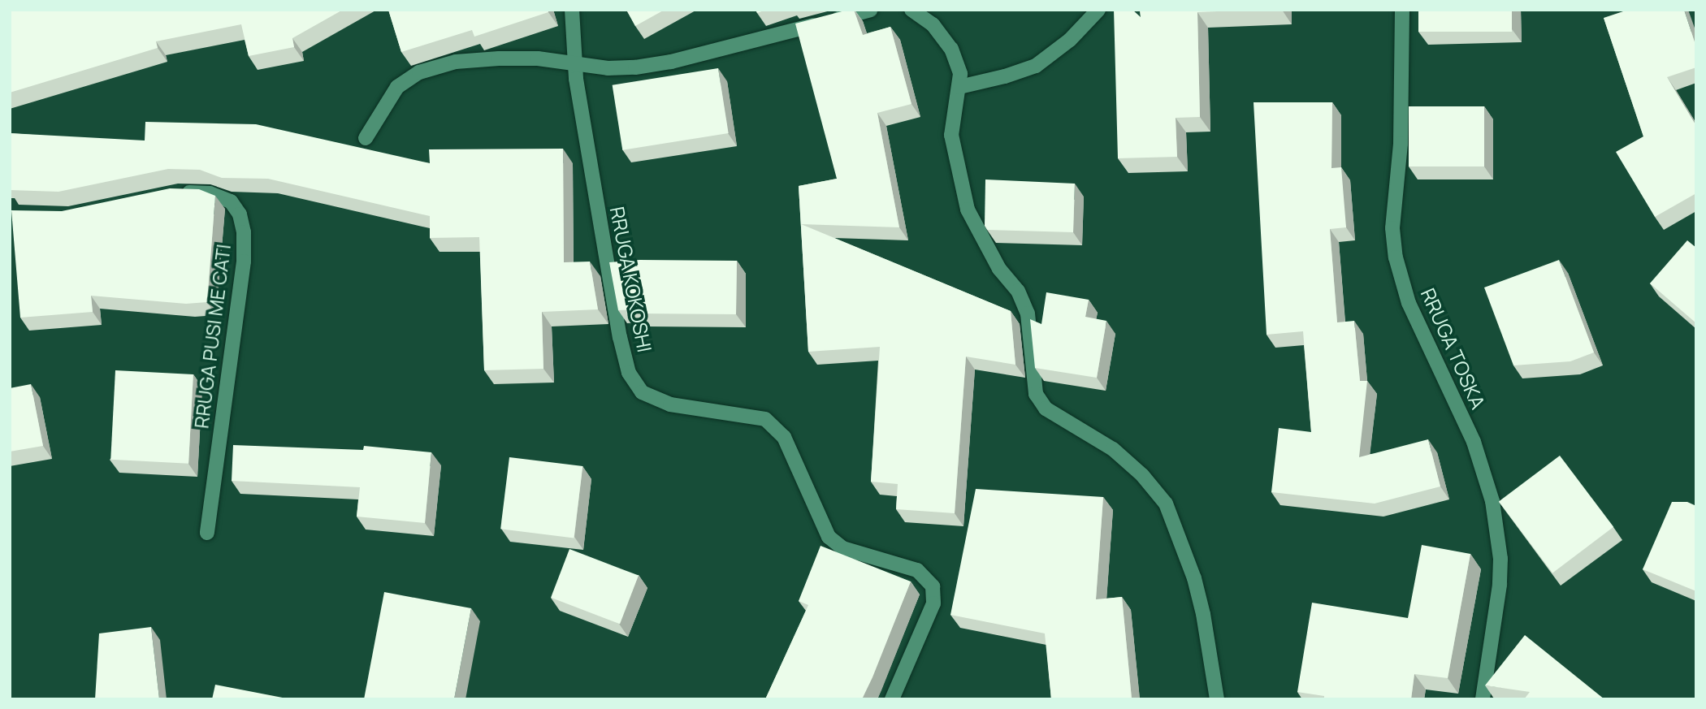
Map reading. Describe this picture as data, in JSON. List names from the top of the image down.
{
  "streets": {
    "street": ["RRUGA KOKOSHI", "RRUGA PUSI ME CATI", "RRUGA TOSKA"]
  }
}
